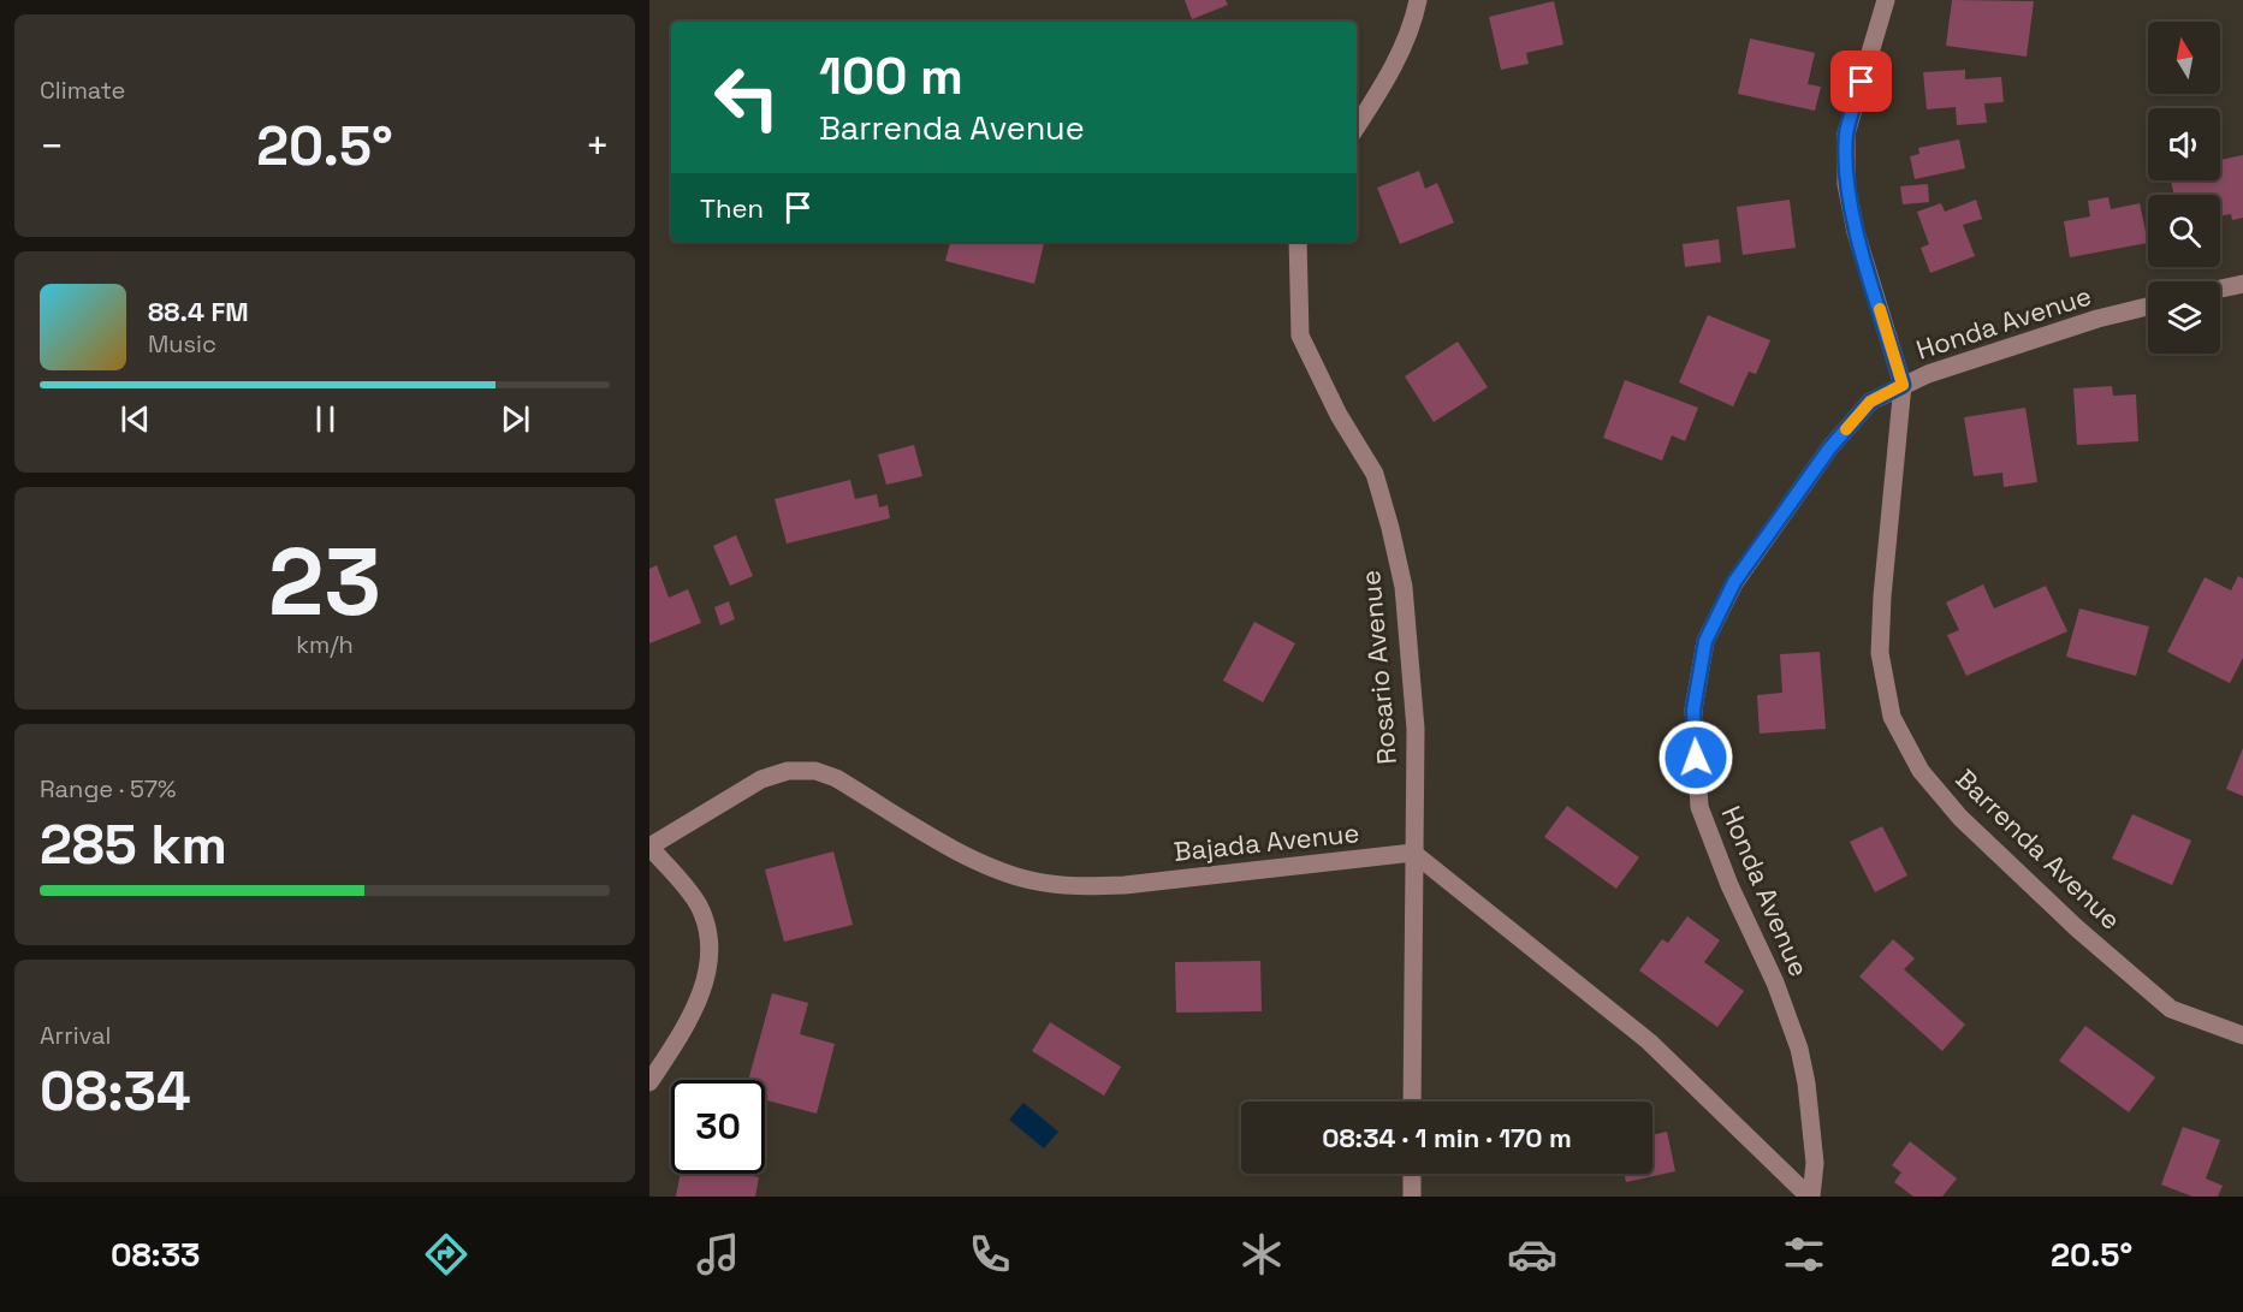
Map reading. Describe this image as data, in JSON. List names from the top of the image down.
{
  "streets": {
    "street": [
      "Honda Avenue",
      "Rosario Avenue",
      "Bajada Avenue",
      "Barrenda Avenue"
    ]
  },
  "crossings": [
    ["Honda Avenue", "Barrenda Avenue"],
    ["Rosario Avenue", "Bajada Avenue"]
  ],
  "north": "top",
  "page": {
    "tile": [
      "Climate",
      ["23", "km/h"],
      ["Range · 57%", "285 km"],
      ["Arrival", "08:34"]
    ],
    "turn": ["100 m", "Barrenda Avenue"],
    "heat": ["−", "20.5°", "+"],
    "then": "Then",
    "song": ["88.4 FM", "Music"],
    "limit": "30",
    "trip": "08:34 · 1 min · 170 m",
    "tabs": ["08:33", "20.5°"]
  }
}
